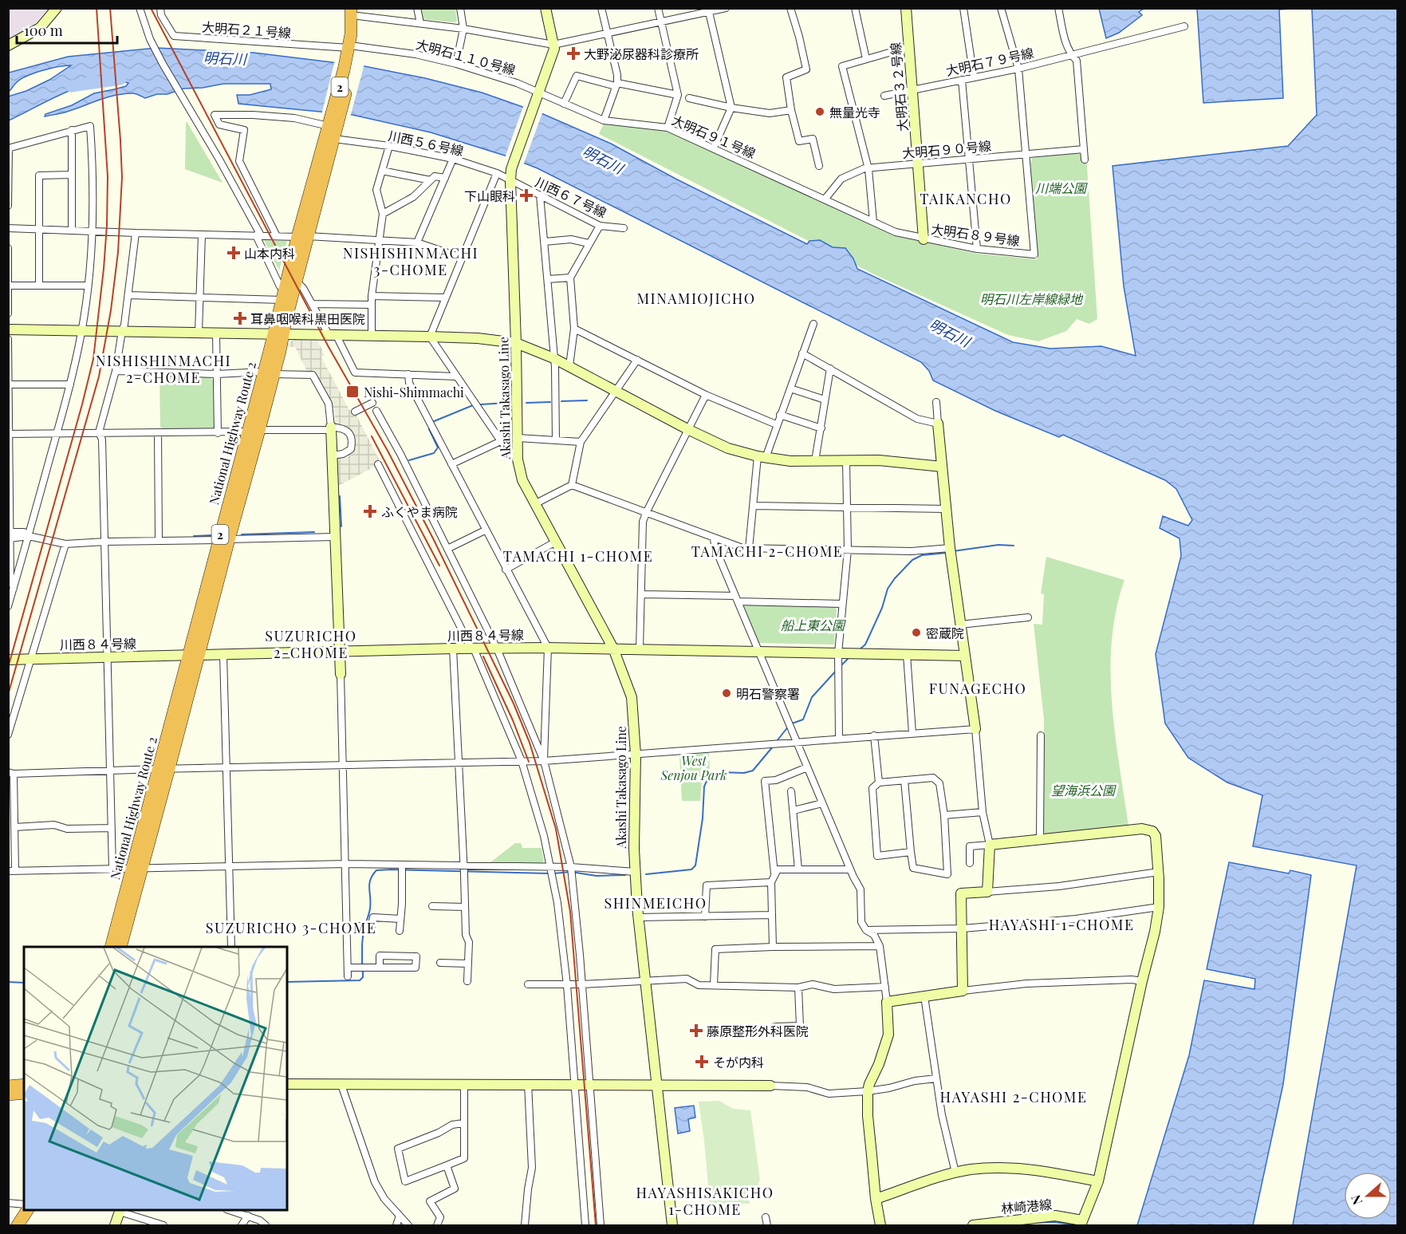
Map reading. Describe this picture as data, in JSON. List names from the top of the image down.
{
  "streets": {
    "highway": ["2", "National Highway Route 2"],
    "street": [
      "大明石２１号線",
      "大明石１１０号線",
      "大明石７９号線",
      "大明石３２号線",
      "大明石９１号線",
      "川西５６号線",
      "大明石９０号線",
      "川西６７号線",
      "大明石８９号線",
      "Akashi Takasago Line",
      "川西８４号線",
      "林崎港線"
    ]
  },
  "crossings": [
    ["大明石２１号線", "大明石１１０号線"],
    ["大明石２１号線", "National Highway Route 2"],
    ["大明石１１０号線", "大明石９１号線"],
    ["大明石１１０号線", "Akashi Takasago Line"],
    ["大明石１１０号線", "National Highway Route 2"],
    ["大明石７９号線", "大明石３２号線"],
    ["大明石７９号線", "大明石８９号線"],
    ["大明石３２号線", "大明石９０号線"],
    ["大明石３２号線", "大明石８９号線"],
    ["大明石９１号線", "大明石９０号線"],
    ["大明石９１号線", "大明石８９号線"],
    ["大明石９１号線", "Akashi Takasago Line"],
    ["川西５６号線", "川西６７号線"],
    ["川西５６号線", "Akashi Takasago Line"],
    ["川西５６号線", "National Highway Route 2"],
    ["大明石９０号線", "大明石８９号線"],
    ["川西６７号線", "Akashi Takasago Line"],
    ["Akashi Takasago Line", "川西８４号線"],
    ["National Highway Route 2", "川西８４号線"]
  ],
  "districts": [
    "TAIKANCHO",
    "NISHISHINMACHI 3-CHOME",
    "MINAMIOJICHO",
    "NISHISHINMACHI 2-CHOME",
    "TAMACHI 2-CHOME",
    "TAMACHI 1-CHOME",
    "SUZURICHO 2-CHOME",
    "FUNAGECHO",
    "SHINMEICHO",
    "HAYASHI 1-CHOME",
    "SUZURICHO 3-CHOME",
    "HAYASHI 2-CHOME",
    "HAYASHISAKICHO 1-CHOME"
  ],
  "water": ["明石川"],
  "parks": [
    "川端公園",
    "明石川左岸線緑地",
    "船上東公園",
    "West Senjou Park",
    "望海浜公園"
  ],
  "places": {
    "health": [
      "大野泌尿器科診療所",
      "下山眼科",
      "山本内科",
      "耳鼻咽喉科黒田医院",
      "ふくやま病院",
      "藤原整形外科医院",
      "そが内科"
    ],
    "other": ["無量光寺", "密蔵院", "明石警察署"],
    "transit": ["Nishi-Shimmachi"]
  },
  "scale_bar": "100 m",
  "north": "left"
}
